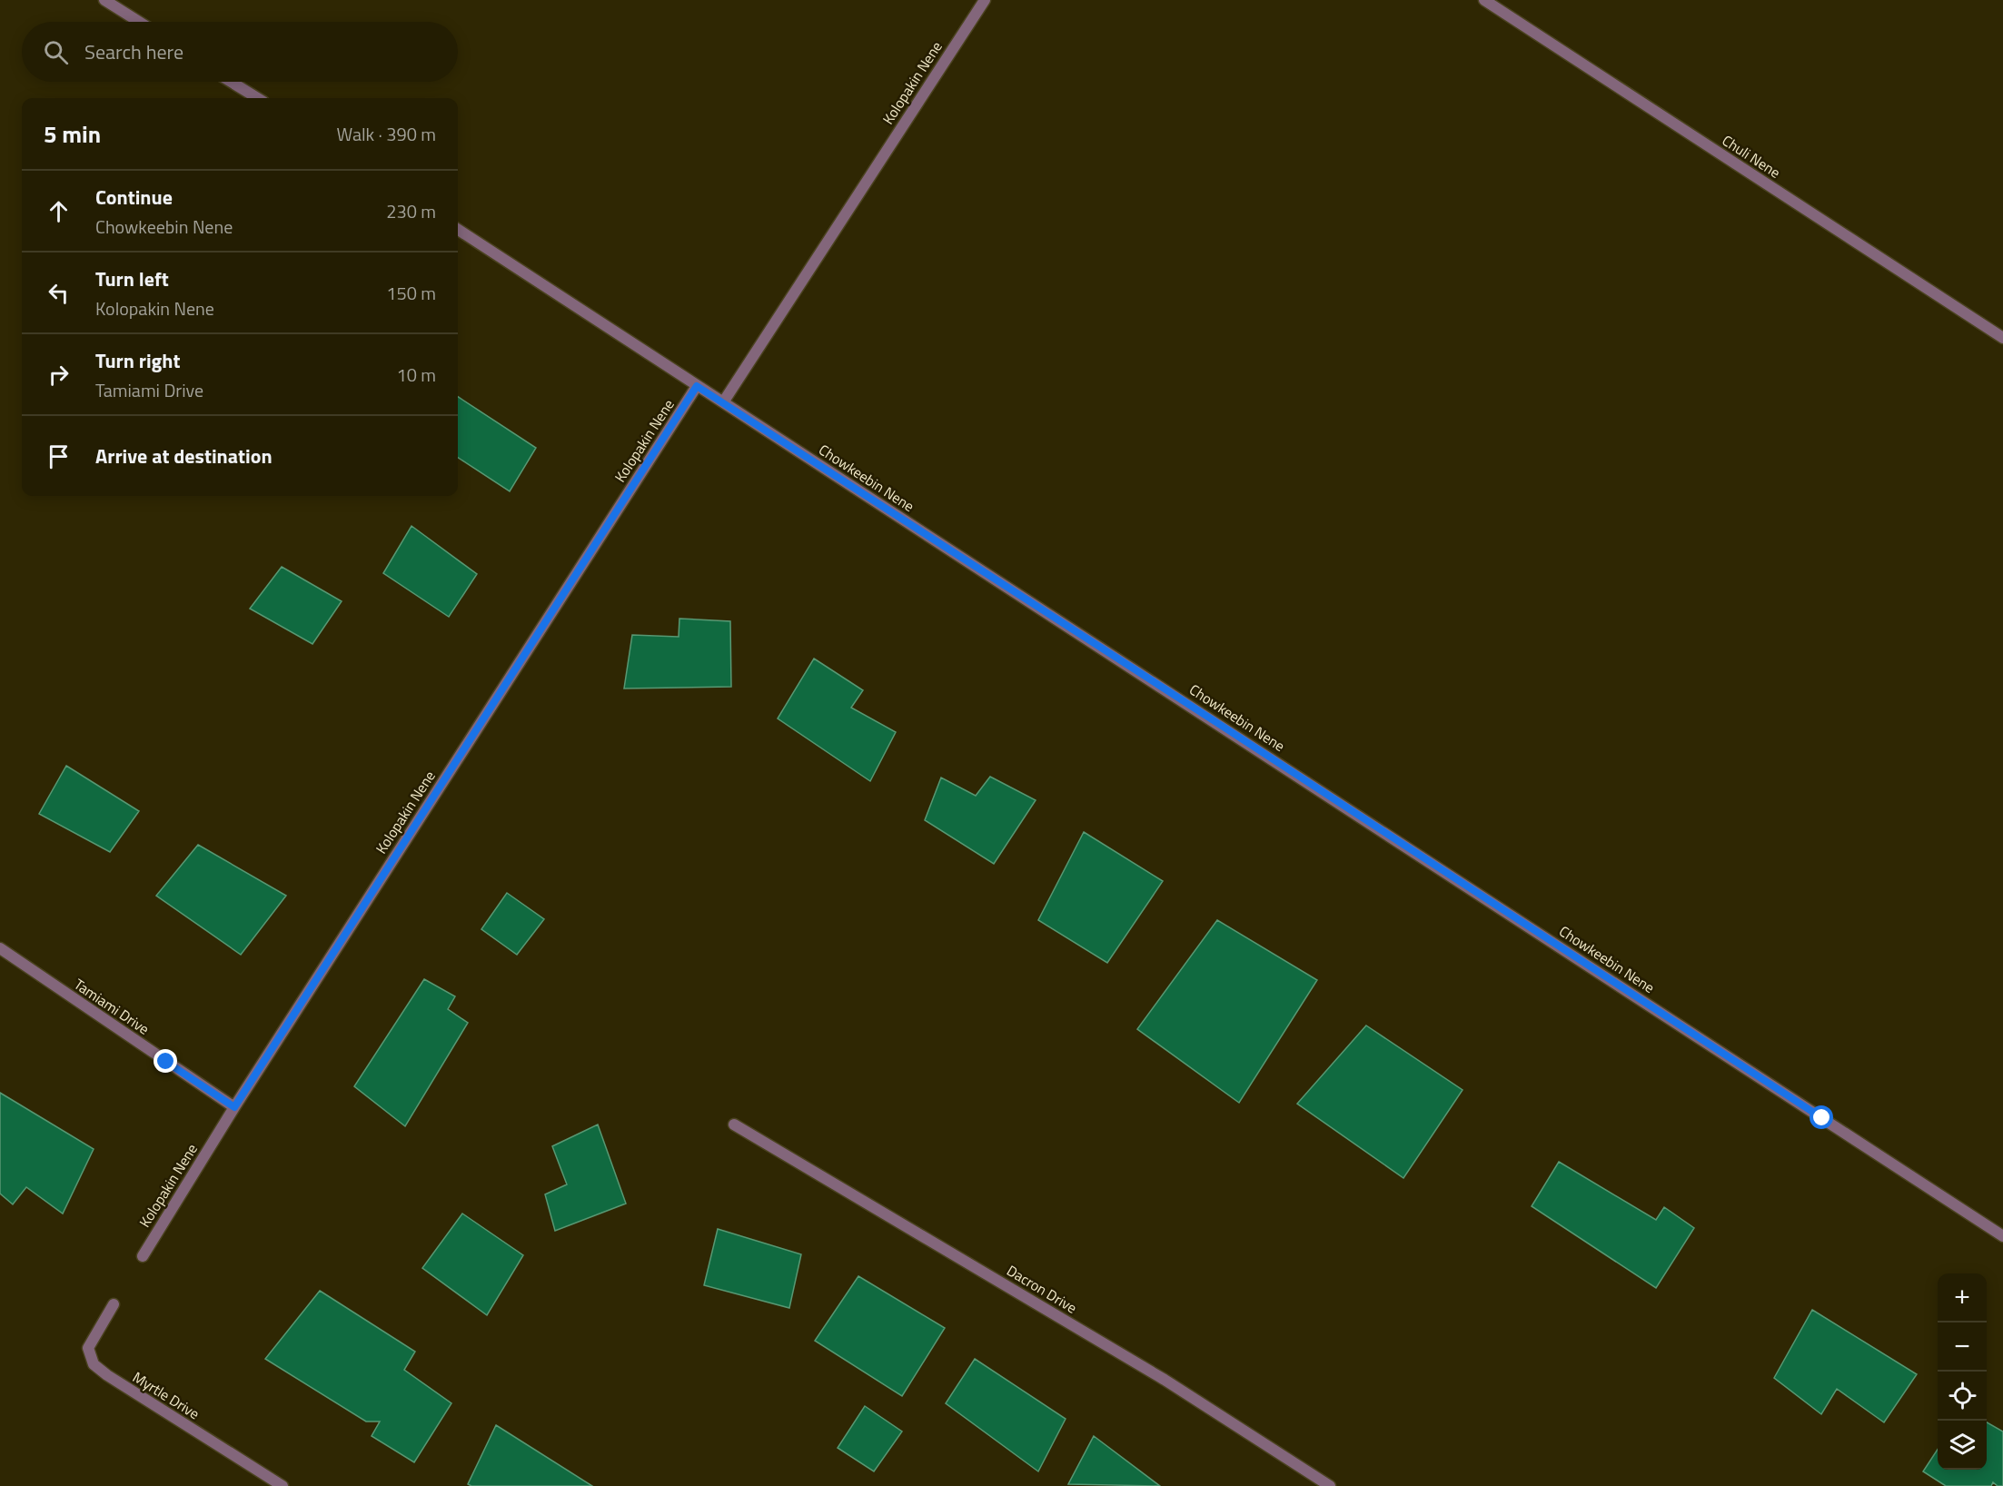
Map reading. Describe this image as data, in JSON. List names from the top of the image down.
{
  "streets": {
    "street": [
      "Kolopakin Nene",
      "Chuli Nene",
      "Chowkeebin Nene",
      "Tamiami Drive",
      "Dacron Drive",
      "Myrtle Drive"
    ]
  },
  "crossings": [
    ["Kolopakin Nene", "Chowkeebin Nene"],
    ["Kolopakin Nene", "Tamiami Drive"]
  ],
  "page": {
    "search": "Search here",
    "heading": ["5 min", "Walk · 390 m"],
    "list": [
      ["Continue", "Chowkeebin Nene", "230 m"],
      ["Turn left", "Kolopakin Nene", "150 m"],
      ["Turn right", "Tamiami Drive", "10 m"],
      "Arrive at destination"
    ],
    "map_buttons": ["+", "−"]
  }
}
